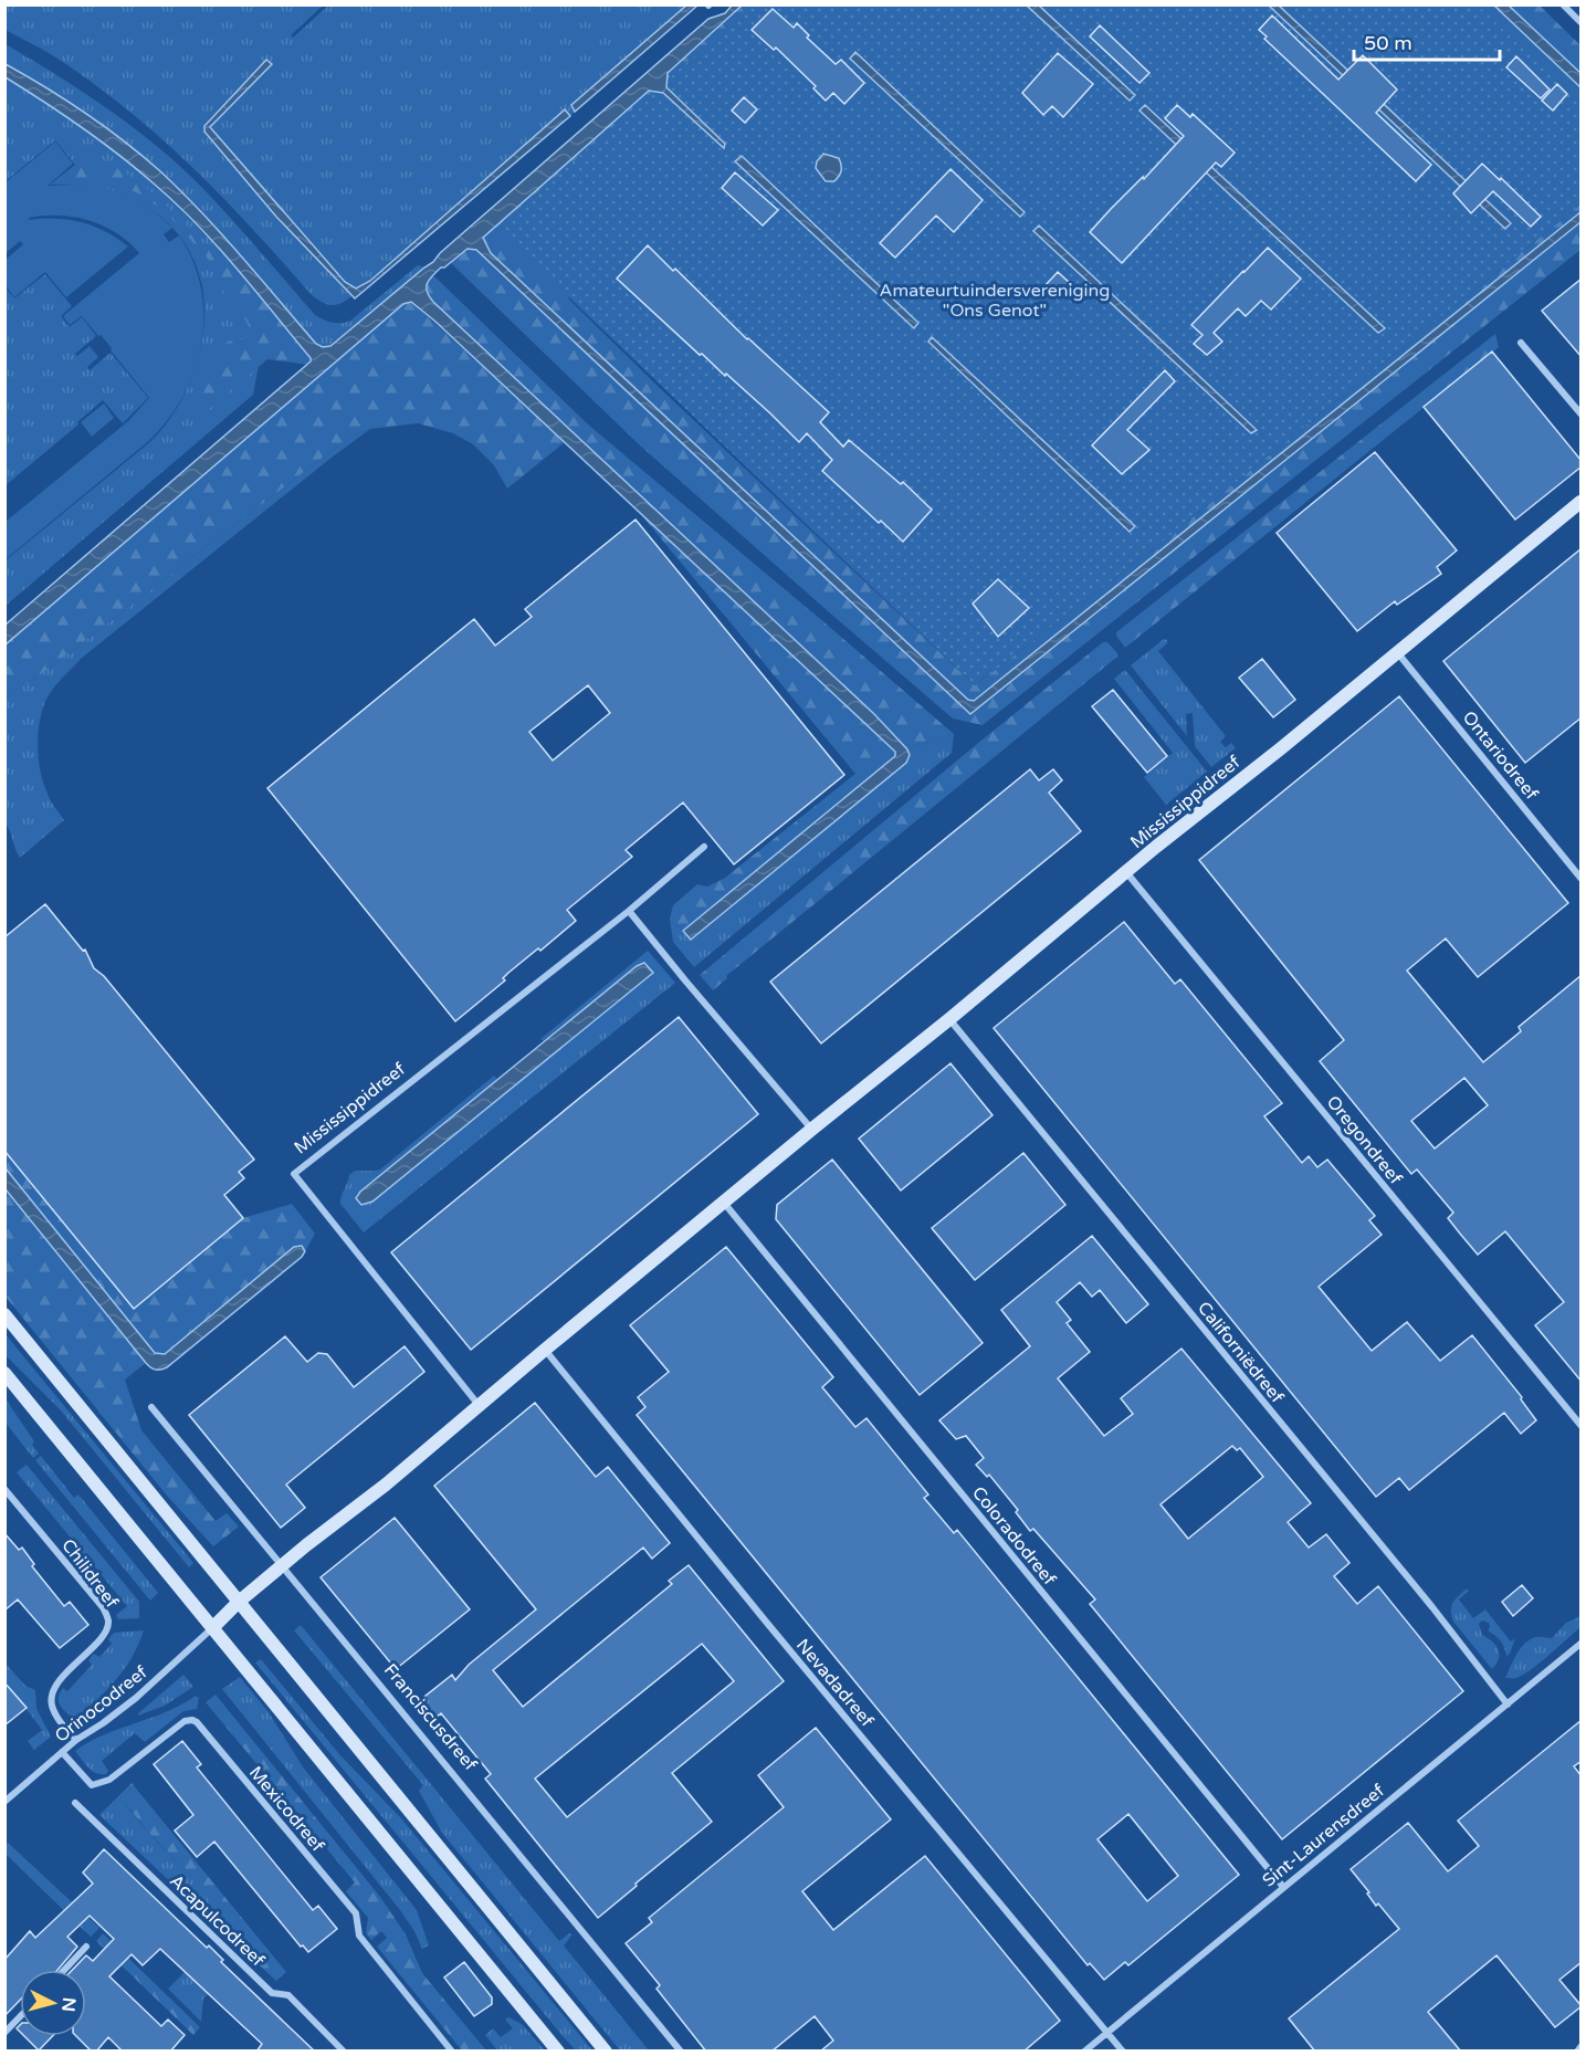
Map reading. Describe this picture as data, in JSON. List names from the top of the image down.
{
  "streets": {
    "main road": ["Mississippidreef"],
    "street": [
      "Ontariodreef",
      "Oregondreef",
      "Californiëdreef",
      "Coloradodreef",
      "Chilidreef",
      "Nevadadreef",
      "Orinocodreef",
      "Franciscusdreef",
      "Mexicodreef",
      "Sint-Laurensdreef",
      "Acapulcodreef"
    ]
  },
  "crossings": [
    ["Ontariodreef", "Mississippidreef"],
    ["Mississippidreef", "Oregondreef"],
    ["Mississippidreef", "Californiëdreef"],
    ["Mississippidreef", "Coloradodreef"],
    ["Mississippidreef", "Nevadadreef"],
    ["Mississippidreef", "Franciscusdreef"],
    ["Californiëdreef", "Sint-Laurensdreef"],
    ["Coloradodreef", "Sint-Laurensdreef"],
    ["Chilidreef", "Orinocodreef"],
    ["Nevadadreef", "Sint-Laurensdreef"],
    ["Orinocodreef", "Mexicodreef"]
  ],
  "parks": ["Amateurtuindersvereniging \"Ons Genot\""],
  "scale_bar": "50 m",
  "north": "right"
}
